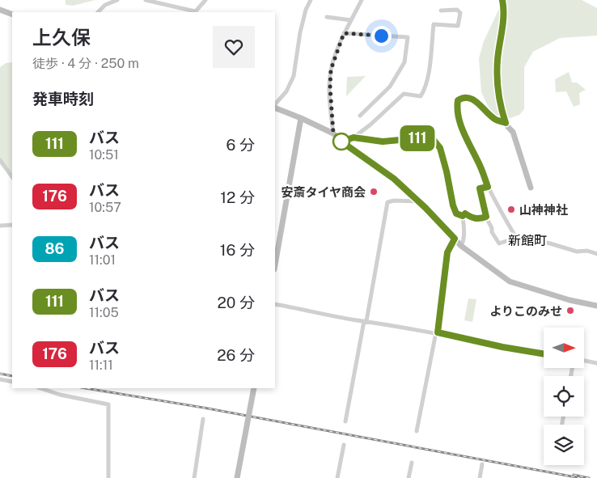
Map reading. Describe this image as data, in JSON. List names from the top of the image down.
{
  "districts": ["新館町"],
  "places": ["安斎タイヤ商会", "山神神社", "よりこのみせ"],
  "lines": ["bus line 111"],
  "north": "right",
  "page": {
    "on_map": "111",
    "heading": [
      ["上久保", "徒歩 · 4 分 · 250 m"],
      "発車時刻"
    ],
    "list": [
      {
        "mark": "111",
        "name": "バス",
        "note": "10:51",
        "value": "6 分"
      },
      {
        "mark": "176",
        "name": "バス",
        "note": "10:57",
        "value": "12 分"
      },
      {
        "mark": "86",
        "name": "バス",
        "note": "11:01",
        "value": "16 分"
      },
      {
        "mark": "111",
        "name": "バス",
        "note": "11:05",
        "value": "20 分"
      },
      {
        "mark": "176",
        "name": "バス",
        "note": "11:11",
        "value": "26 分"
      }
    ]
  }
}
